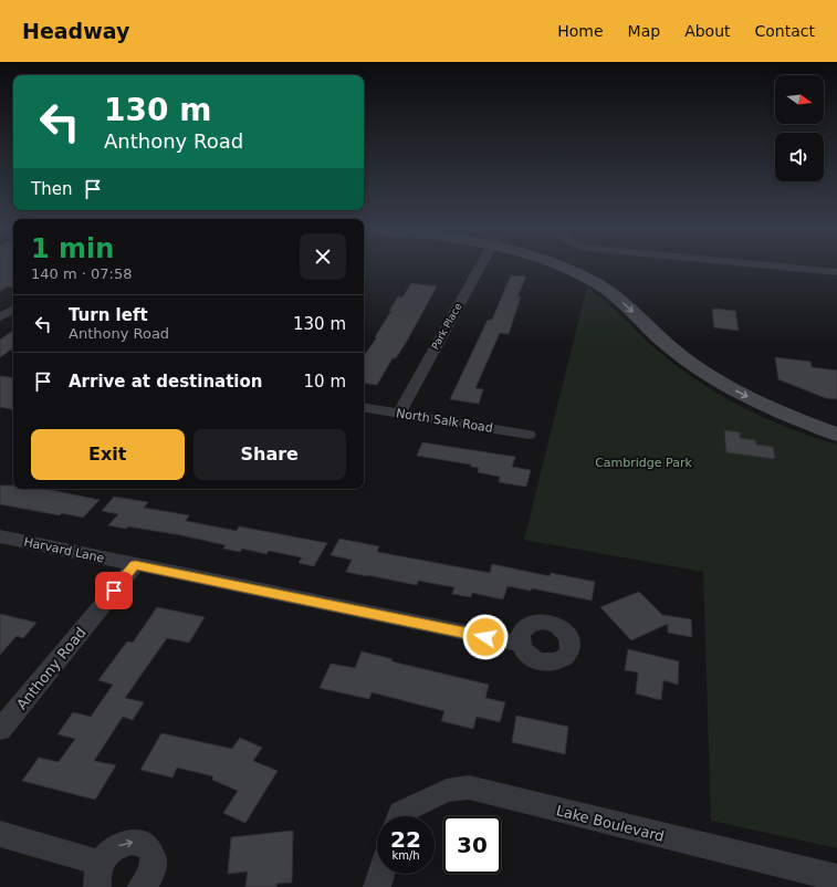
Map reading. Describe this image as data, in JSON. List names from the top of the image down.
{
  "streets": {
    "street": [
      "Park Place",
      "North Salk Road",
      "Harvard Lane",
      "Anthony Road",
      "Lake Boulevard"
    ]
  },
  "crossings": [
    ["Park Place", "North Salk Road"],
    ["Harvard Lane", "Anthony Road"]
  ],
  "parks": ["Cambridge Park"],
  "north": "right",
  "page": {
    "header": "Headway",
    "nav": [
      "Home",
      "Map",
      "About",
      "Contact"
    ],
    "turn": ["130 m", "Anthony Road"],
    "then": "Then",
    "heading": ["1 min", "140 m · 07:58"],
    "list": [
      {
        "name": "Turn left",
        "note": "Anthony Road",
        "value": "130 m"
      },
      {
        "name": "Arrive at destination",
        "value": "10 m"
      }
    ],
    "buttons": ["Exit", "Share"],
    "speed": "22 km/h",
    "limit": "30"
  }
}
